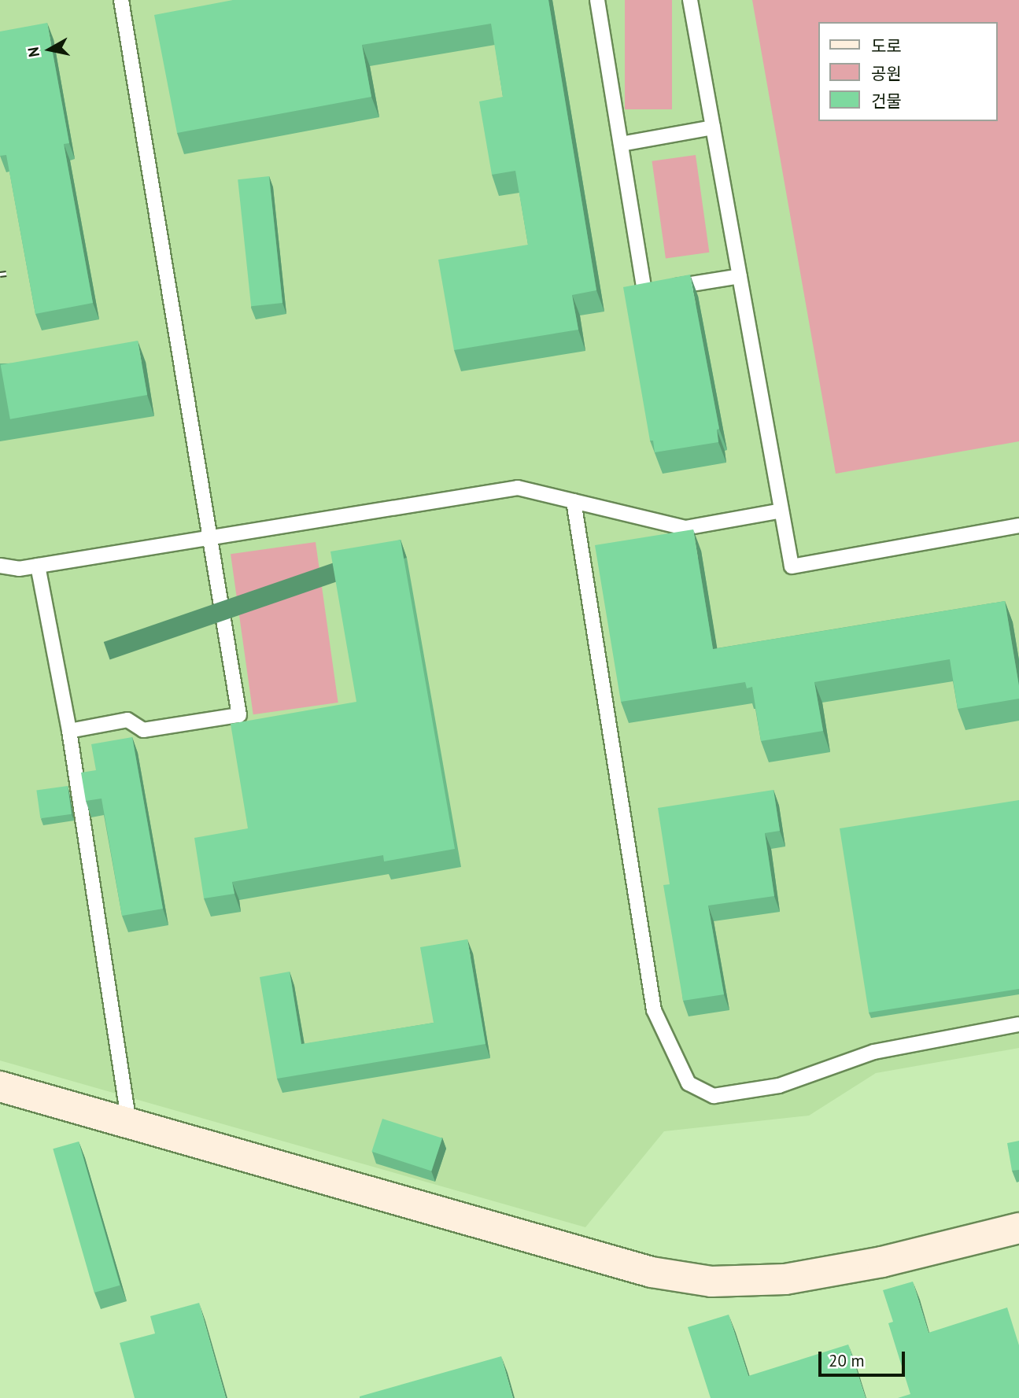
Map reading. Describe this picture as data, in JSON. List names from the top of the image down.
{
  "legend": ["도로", "공원", "건물"],
  "scale_bar": "20 m",
  "north": "left"
}
